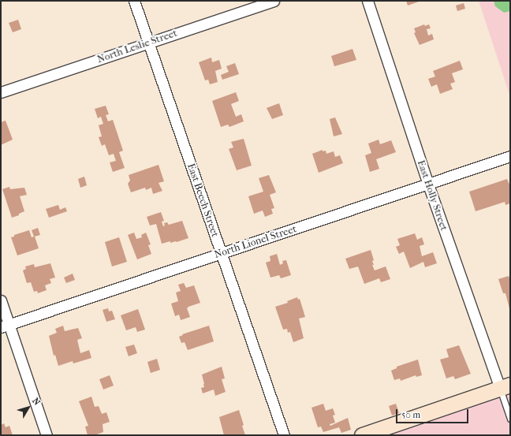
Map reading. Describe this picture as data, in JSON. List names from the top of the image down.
{
  "streets": {
    "street": [
      "North Leslie Street",
      "East Holly Street",
      "East Beech Street",
      "North Lionel Street"
    ]
  },
  "crossings": [
    ["North Leslie Street", "East Beech Street"],
    ["East Holly Street", "North Lionel Street"],
    ["East Beech Street", "North Lionel Street"]
  ],
  "scale_bar": "50 m",
  "north": "top right"
}
